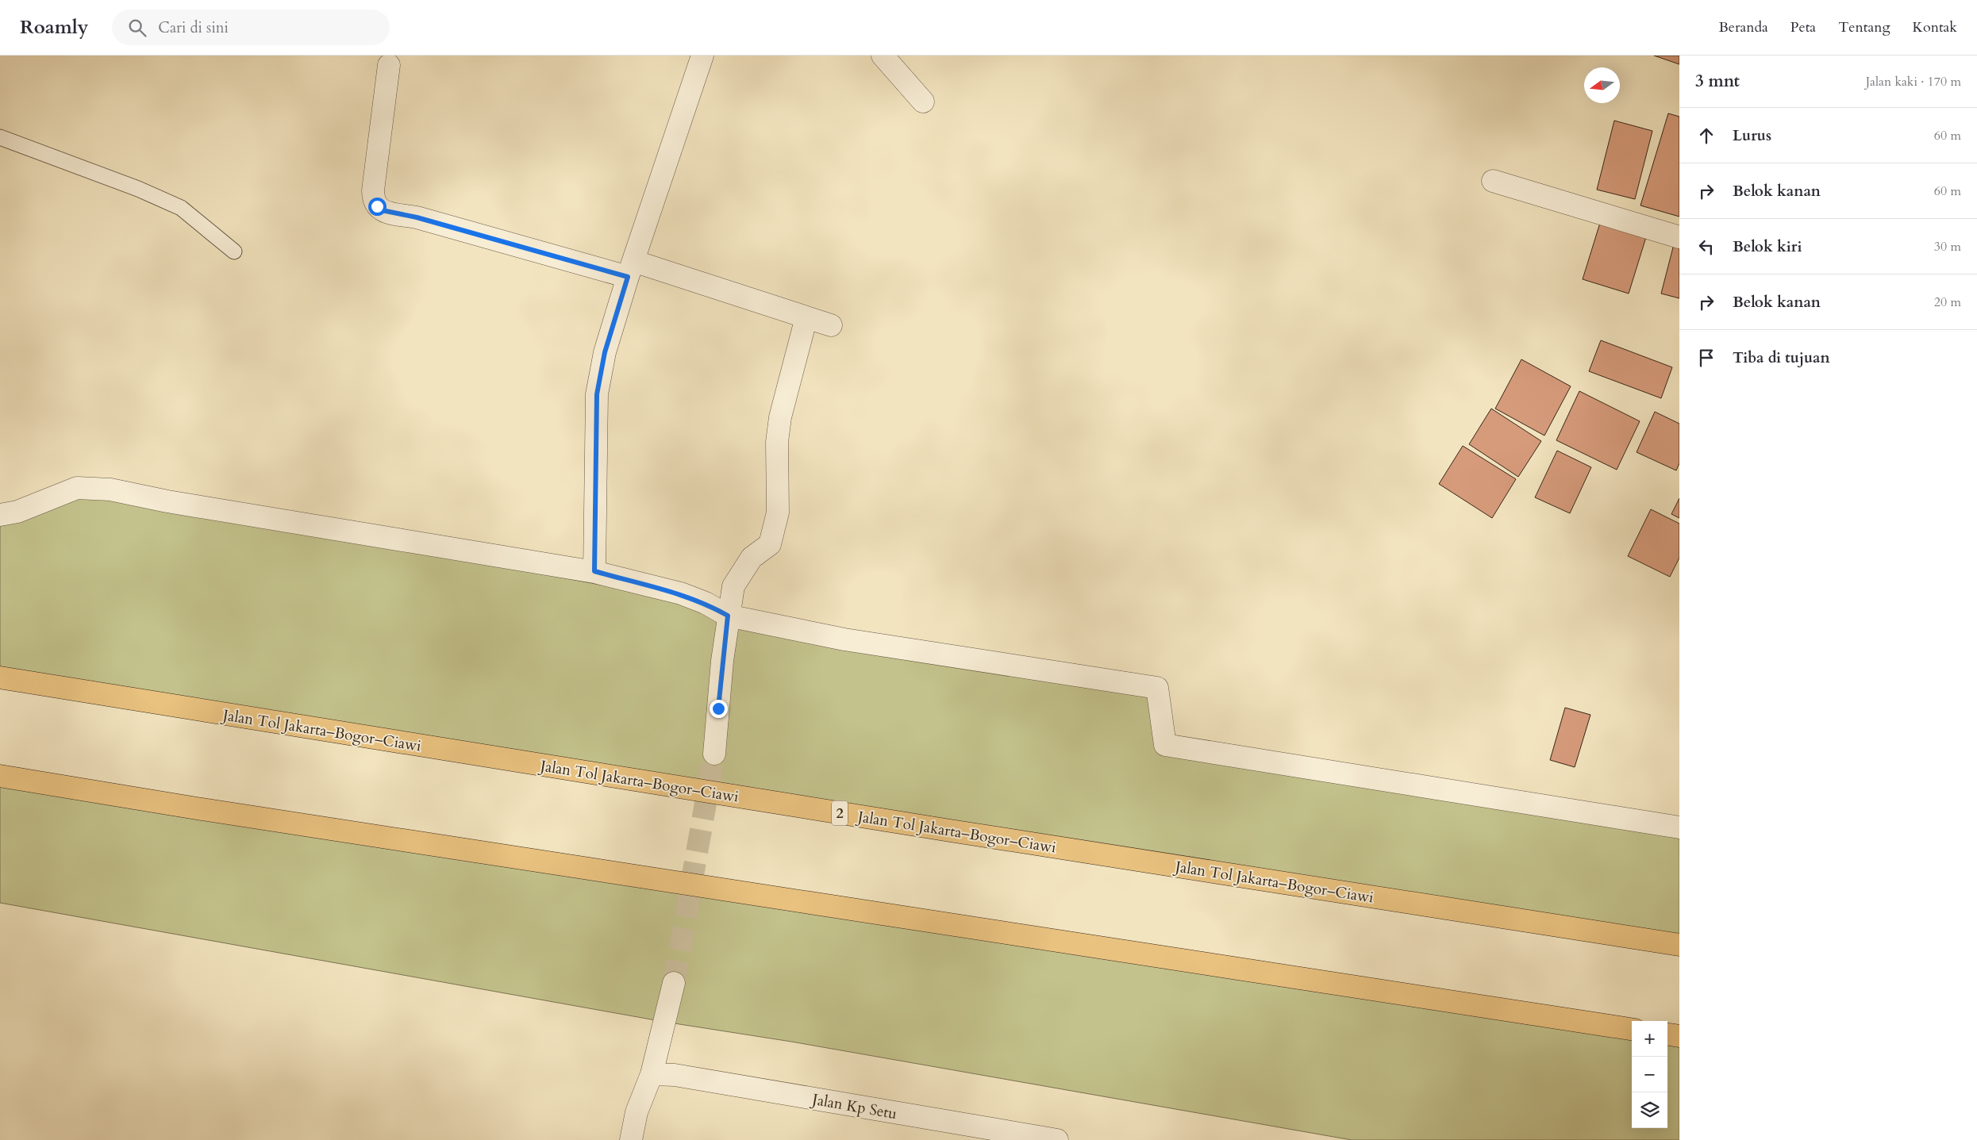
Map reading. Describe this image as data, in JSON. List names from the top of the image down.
{
  "streets": {
    "highway": ["Jalan Tol Jakarta–Bogor–Ciawi", "2"],
    "street": ["Jalan Kp Setu"]
  },
  "north": "left",
  "page": {
    "header": "Roamly",
    "search": "Cari di sini",
    "nav": [
      "Beranda",
      "Peta",
      "Tentang",
      "Kontak"
    ],
    "heading": ["3 mnt", "Jalan kaki · 170 m"],
    "list": [
      ["Lurus", "60 m"],
      ["Belok kanan", "60 m"],
      ["Belok kiri", "30 m"],
      ["Belok kanan", "20 m"],
      "Tiba di tujuan"
    ],
    "map_buttons": ["+", "−"]
  }
}
